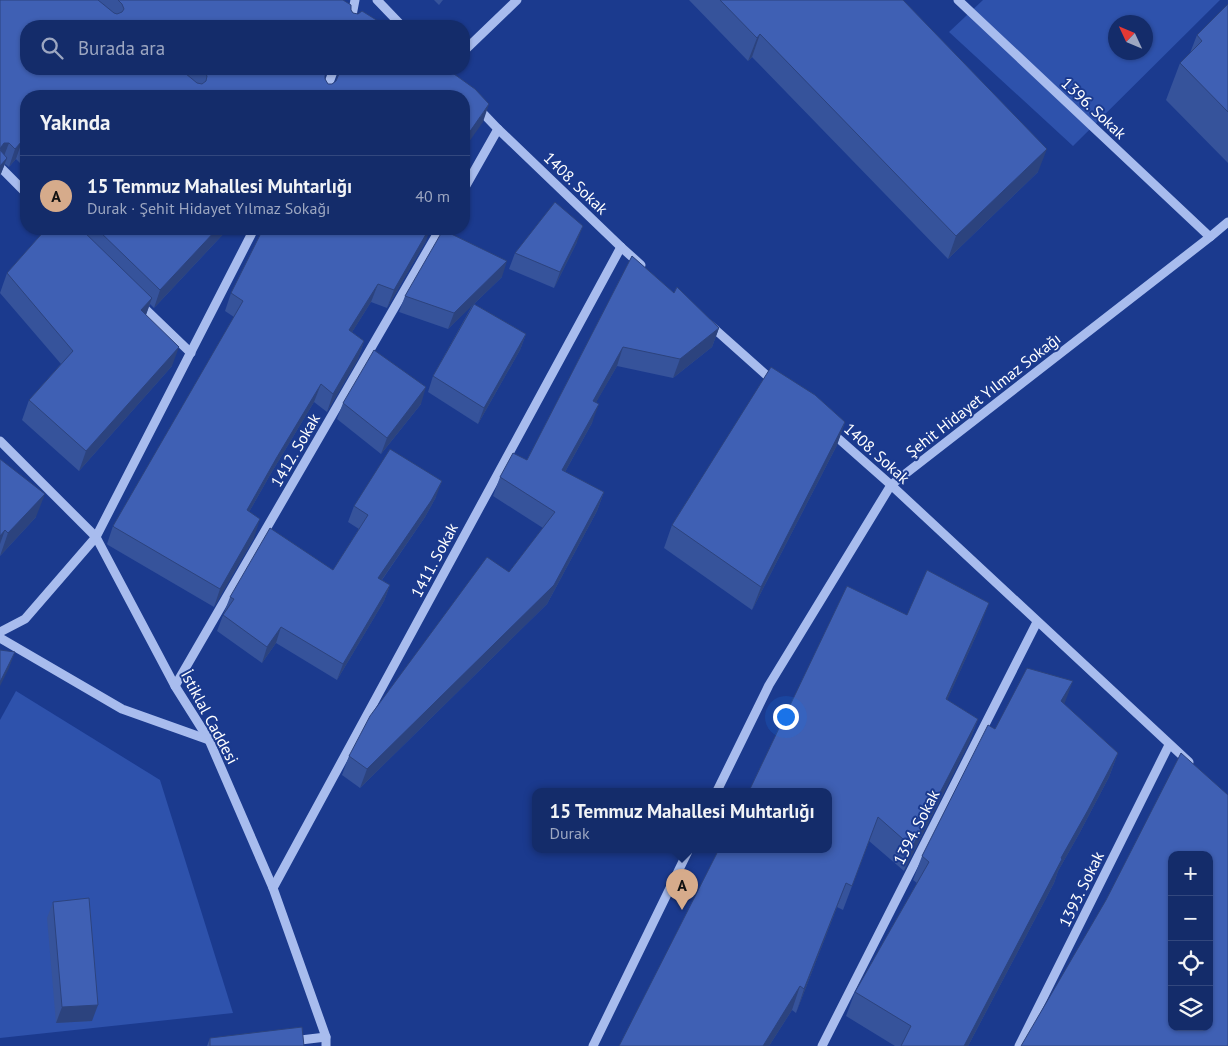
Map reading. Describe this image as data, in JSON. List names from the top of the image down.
{
  "streets": {
    "street": [
      "1396. Sokak",
      "1408. Sokak",
      "Şehit Hidayet Yılmaz Sokağı",
      "1412. Sokak",
      "1411. Sokak",
      "İstiklal Caddesi",
      "1394. Sokak",
      "1393. Sokak"
    ]
  },
  "crossings": [
    ["1396. Sokak", "Şehit Hidayet Yılmaz Sokağı"],
    ["1408. Sokak", "Şehit Hidayet Yılmaz Sokağı"],
    ["1408. Sokak", "1411. Sokak"],
    ["1408. Sokak", "1394. Sokak"],
    ["1408. Sokak", "1393. Sokak"],
    ["1412. Sokak", "İstiklal Caddesi"],
    ["1411. Sokak", "İstiklal Caddesi"]
  ],
  "north": "top left",
  "page": {
    "search": "Burada ara",
    "heading": "Yakında",
    "list": [
      {
        "mark": "A",
        "name": "15 Temmuz Mahallesi Muhtarlığı",
        "note": "Durak · Şehit Hidayet Yılmaz Sokağı",
        "value": "40 m"
      }
    ],
    "popup": ["15 Temmuz Mahallesi Muhtarlığı", "Durak"],
    "map_buttons": ["+", "−"],
    "pins": "A"
  }
}
